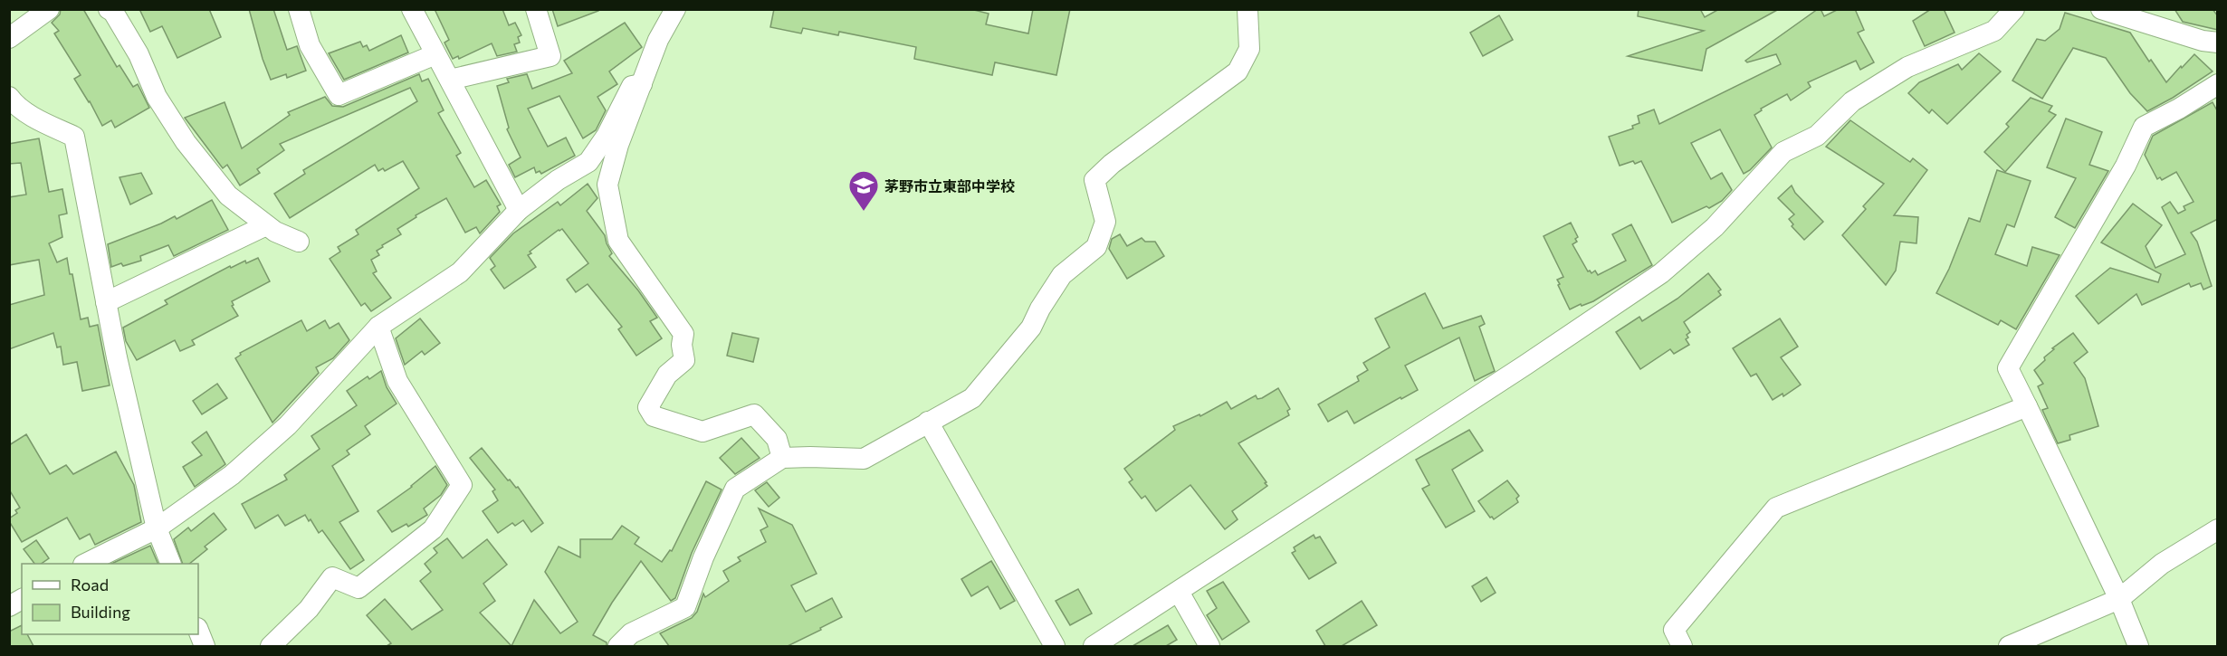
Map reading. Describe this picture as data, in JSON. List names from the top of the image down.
{
  "places": {
    "school or university": ["茅野市立東部中学校"]
  },
  "legend": ["Road", "Building"]
}
